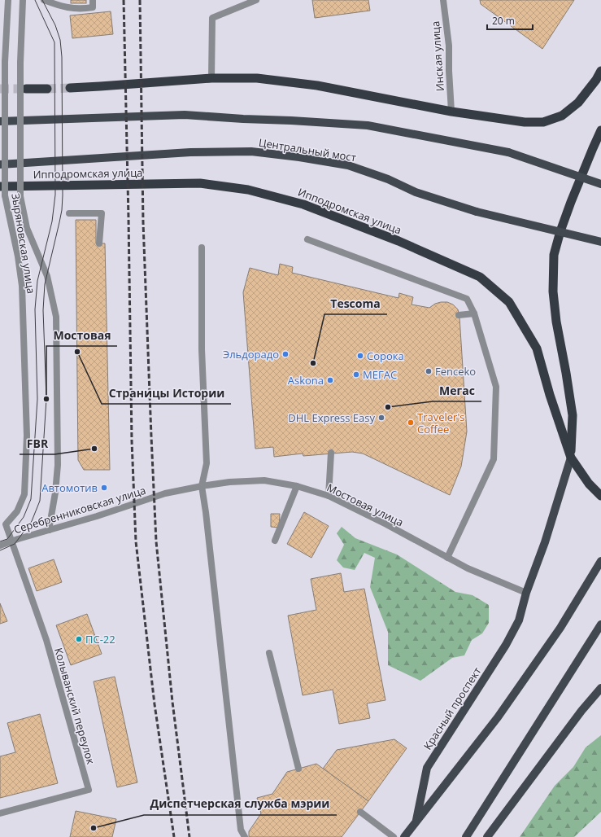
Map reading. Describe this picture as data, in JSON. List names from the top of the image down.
{
  "streets": {
    "highway": ["Ипподромская улица"],
    "main road": ["Центральный мост", "Красный проспект"],
    "street": [
      "Инская улица",
      "Зыряновская улица",
      "Мостовая улица",
      "Серебренниковская улица",
      "Колыванский переулок"
    ]
  },
  "crossings": [
    ["Ипподромская улица", "Красный проспект"],
    ["Зыряновская улица", "Серебренниковская улица"],
    ["Зыряновская улица", "Колыванский переулок"],
    ["Мостовая улица", "Серебренниковская улица"],
    ["Мостовая улица", "Красный проспект"],
    ["Серебренниковская улица", "Колыванский переулок"]
  ],
  "places": [
    "Страницы Истории",
    "Эльдорадо",
    "Сорока",
    "Tescoma",
    "Fenceko",
    "МЕГАС",
    "Askona",
    "Мостовая",
    "Мегас",
    "DHL Express Easy",
    "Traveler's Coffee",
    "FBR",
    "Автомотив",
    "ПС-22",
    "Диспетчерская служба мэрии"
  ],
  "scale_bar": "20 m"
}
